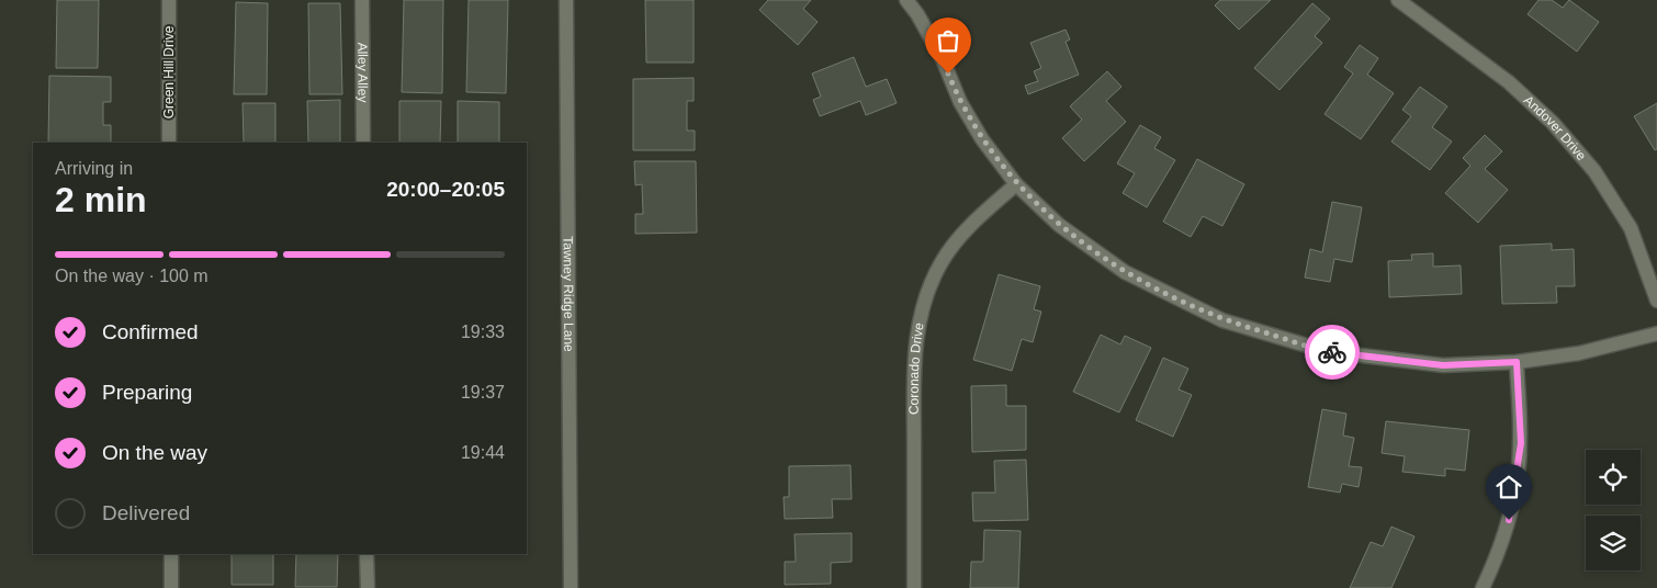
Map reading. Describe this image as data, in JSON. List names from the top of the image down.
{
  "streets": {
    "street": [
      "Green Hill Drive",
      "Alley Alley",
      "Andover Drive",
      "Tawney Ridge Lane",
      "Coronado Drive"
    ]
  },
  "page": {
    "heading": ["2 min", "Arriving in", "20:00–20:05"],
    "bar": "On the way · 100 m",
    "list": [
      ["Confirmed", "19:33"],
      ["Preparing", "19:37"],
      ["On the way", "19:44"],
      "Delivered"
    ]
  }
}
